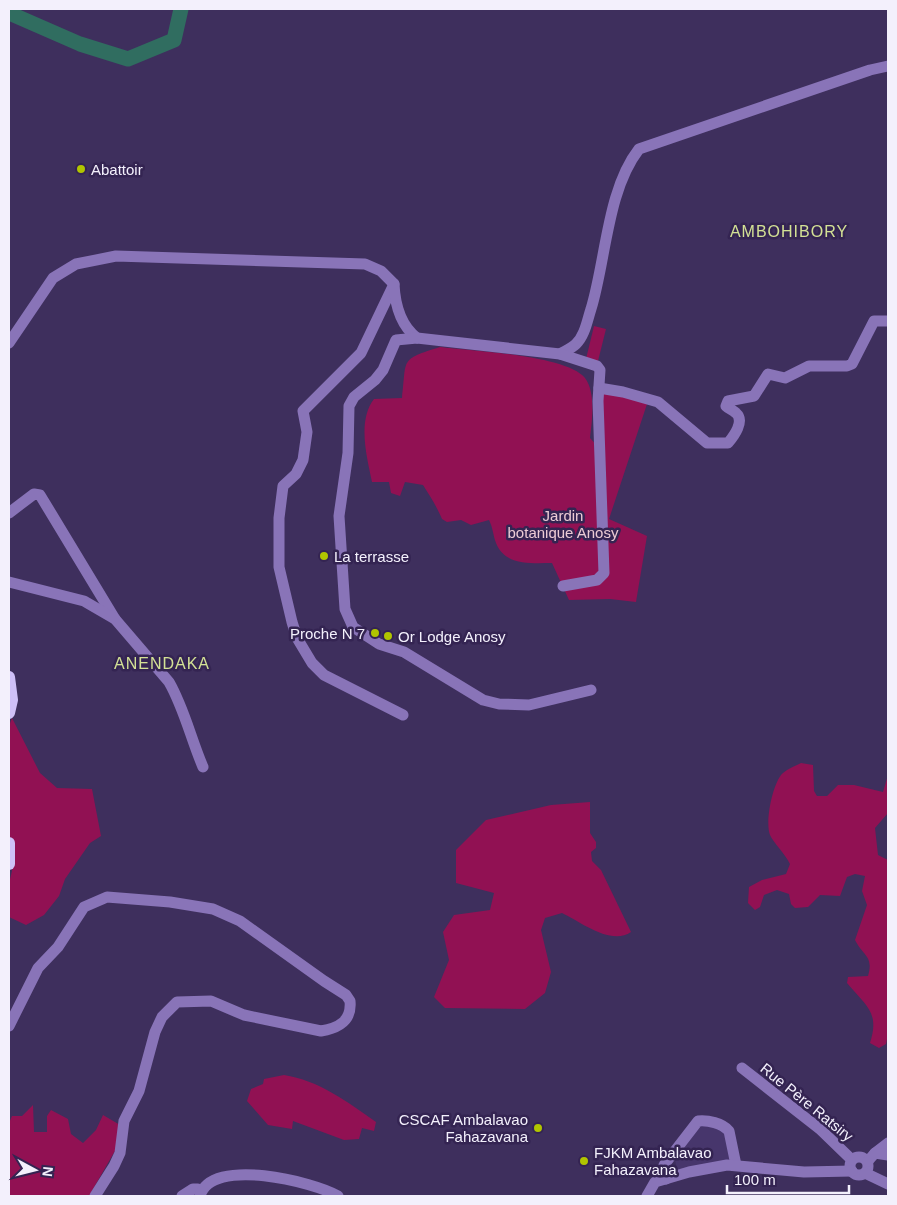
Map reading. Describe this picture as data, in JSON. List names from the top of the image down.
{
  "streets": {
    "street": ["Rue Père Ratsiry"]
  },
  "districts": ["AMBOHIBORY", "ANENDAKA"],
  "parks": ["Jardin botanique Anosy"],
  "places": [
    "Abattoir",
    "La terrasse",
    "Proche N 7",
    "Or Lodge Anosy",
    "CSCAF Ambalavao Fahazavana",
    "FJKM Ambalavao Fahazavana"
  ],
  "scale_bar": "100 m",
  "north": "right"
}
